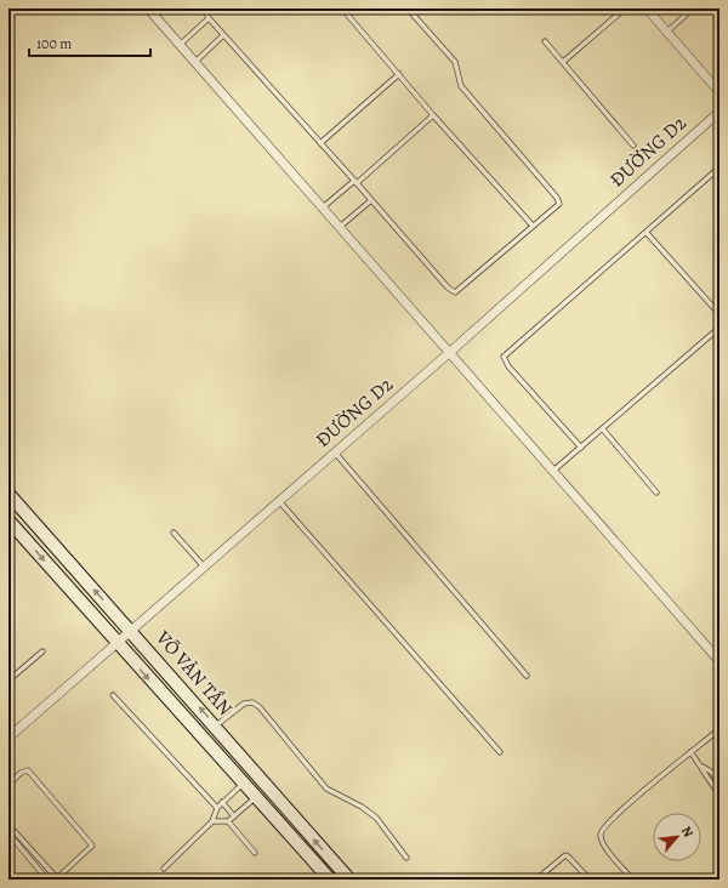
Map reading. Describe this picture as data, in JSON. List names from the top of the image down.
{
  "streets": {
    "street": ["ĐƯỜNG D2", "VÕ VĂN TẦN"]
  },
  "crossings": [
    ["ĐƯỜNG D2", "VÕ VĂN TẦN"]
  ],
  "scale_bar": "100 m",
  "north": "top right"
}
